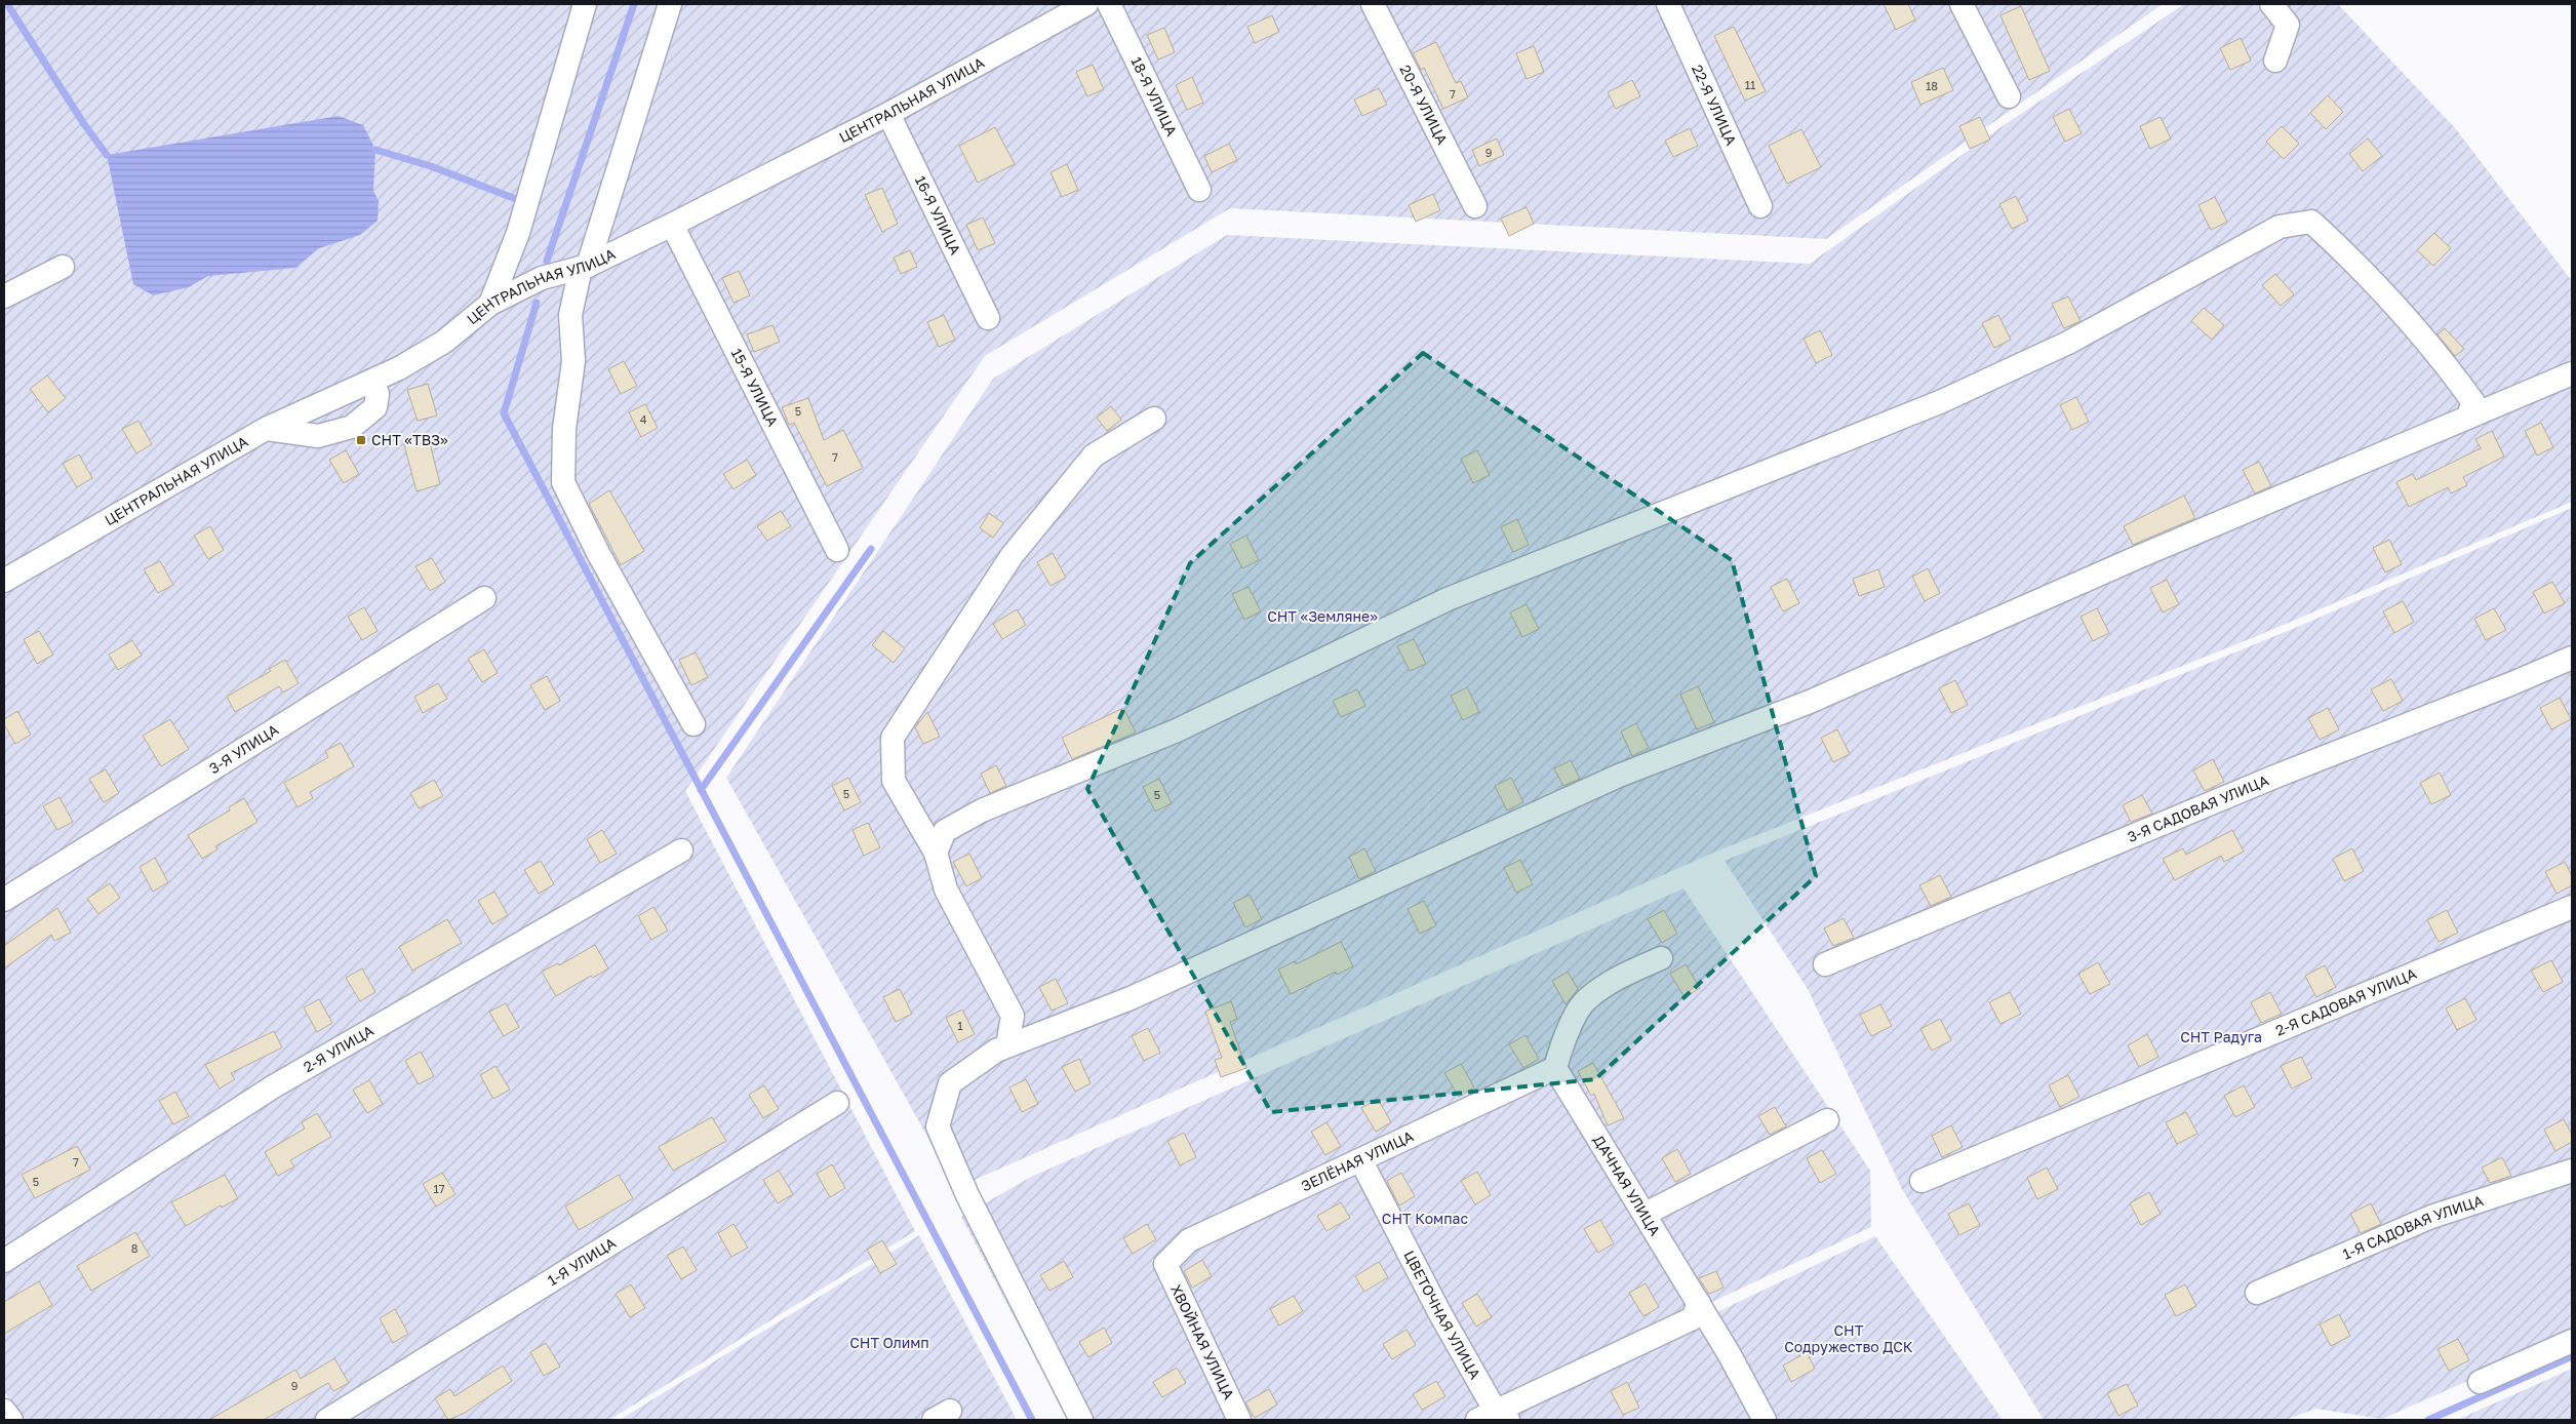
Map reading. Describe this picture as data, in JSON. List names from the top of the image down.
{
  "streets": {
    "street": [
      "18-Я УЛИЦА",
      "ЦЕНТРАЛЬНАЯ УЛИЦА",
      "20-Я УЛИЦА",
      "22-Я УЛИЦА",
      "16-Я УЛИЦА",
      "15-Я УЛИЦА",
      "3-Я УЛИЦА",
      "3-Я САДОВАЯ УЛИЦА",
      "2-Я САДОВАЯ УЛИЦА",
      "2-Я УЛИЦА",
      "ЗЕЛЁНАЯ УЛИЦА",
      "ДАЧНАЯ УЛИЦА",
      "1-Я САДОВАЯ УЛИЦА",
      "1-Я УЛИЦА",
      "ЦВЕТОЧНАЯ УЛИЦА",
      "ХВОЙНАЯ УЛИЦА"
    ]
  },
  "crossings": [
    ["ЦЕНТРАЛЬНАЯ УЛИЦА", "16-Я УЛИЦА"],
    ["ЦЕНТРАЛЬНАЯ УЛИЦА", "15-Я УЛИЦА"],
    ["ЗЕЛЁНАЯ УЛИЦА", "ДАЧНАЯ УЛИЦА"],
    ["ЗЕЛЁНАЯ УЛИЦА", "ЦВЕТОЧНАЯ УЛИЦА"],
    ["ЗЕЛЁНАЯ УЛИЦА", "ХВОЙНАЯ УЛИЦА"]
  ],
  "parks": [
    "СНТ «Земляне»",
    "СНТ Радуга",
    "СНТ Компас",
    "СНТ Содружество ДСК",
    "СНТ Олимп"
  ],
  "places": {
    "transit": ["СНТ «ТВЗ»"]
  },
  "house_numbers": [
    "11",
    "18",
    "7",
    "9",
    "5",
    "4",
    "7",
    "5",
    "5",
    "1",
    "7",
    "5",
    "17",
    "8",
    "9"
  ]
}
